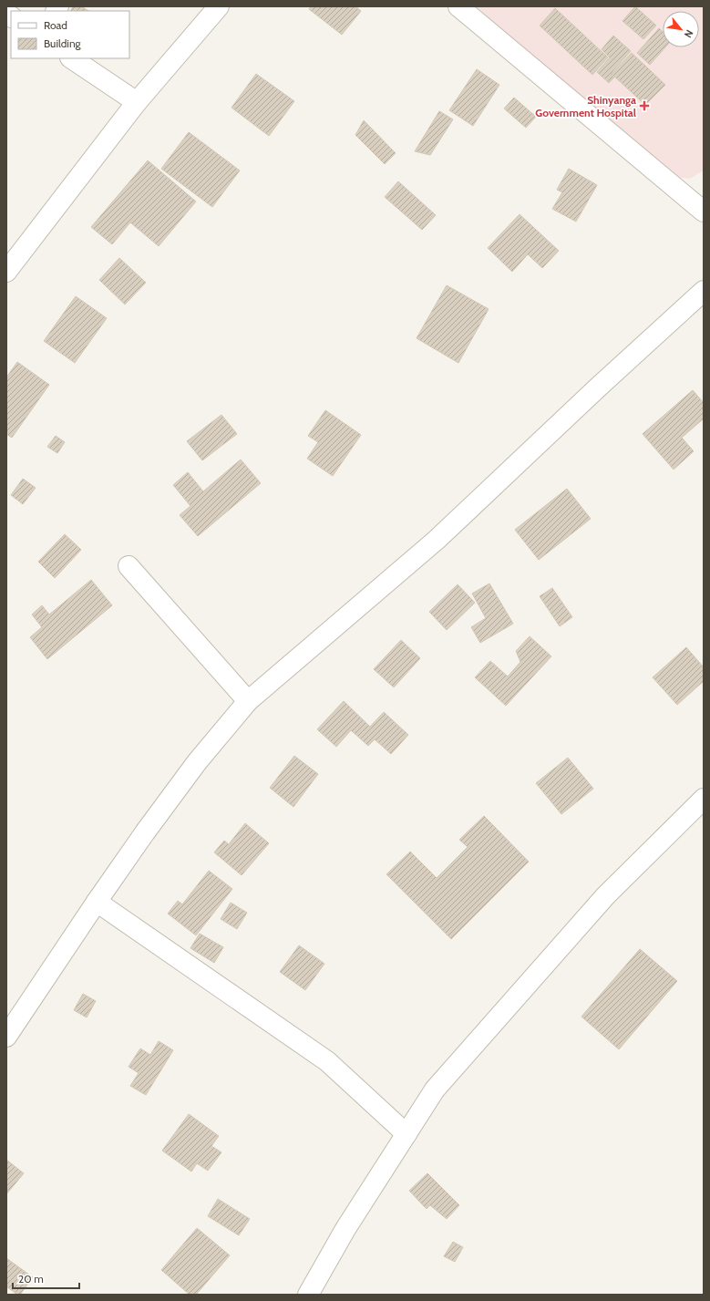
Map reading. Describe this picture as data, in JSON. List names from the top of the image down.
{
  "places": {
    "health": ["Shinyanga Government Hospital"]
  },
  "legend": ["Road", "Building"],
  "scale_bar": "20 m",
  "north": "bottom right"
}
